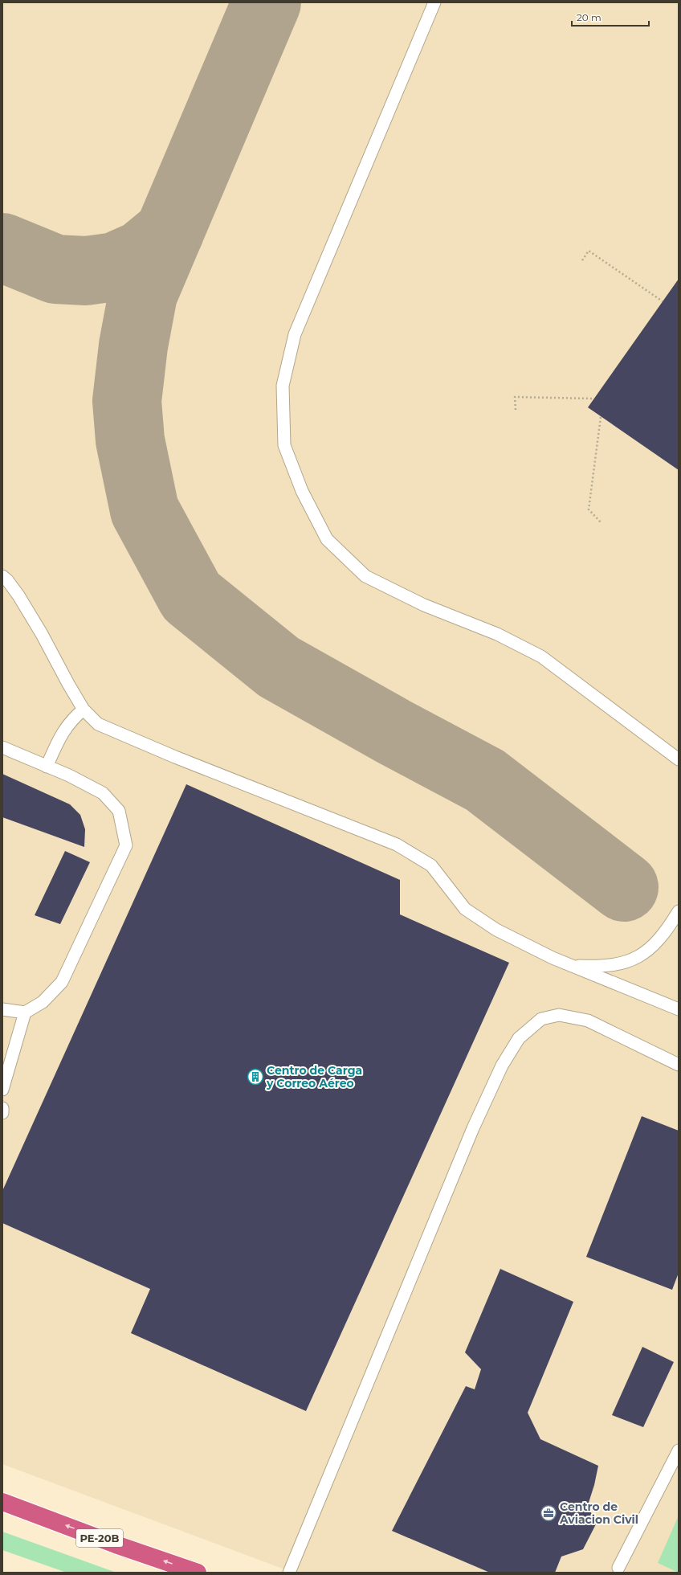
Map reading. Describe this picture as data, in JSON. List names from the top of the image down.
{
  "streets": {
    "highway": ["PE-20B"]
  },
  "places": {
    "building": ["Centro de Carga y Correo Aéreo"],
    "office": ["Centro de Aviacion Civil"]
  },
  "scale_bar": "20 m"
}
